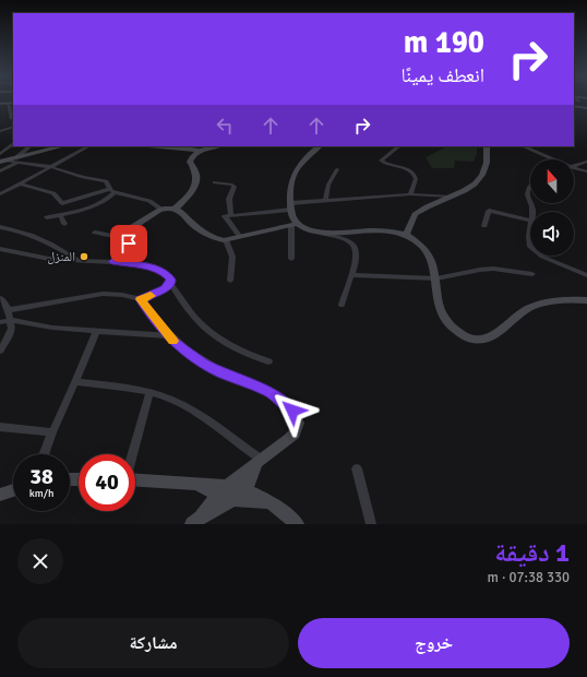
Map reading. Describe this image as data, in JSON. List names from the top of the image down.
{
  "places": ["المنزل"],
  "north": "top",
  "page": {
    "turn": ["190 m", "انعطف يمينًا"],
    "speed": "38 km/h",
    "limit": "40",
    "heading": ["1 دقيقة", "330 m · 07:38"],
    "buttons": ["خروج", "مشاركة"]
  }
}
